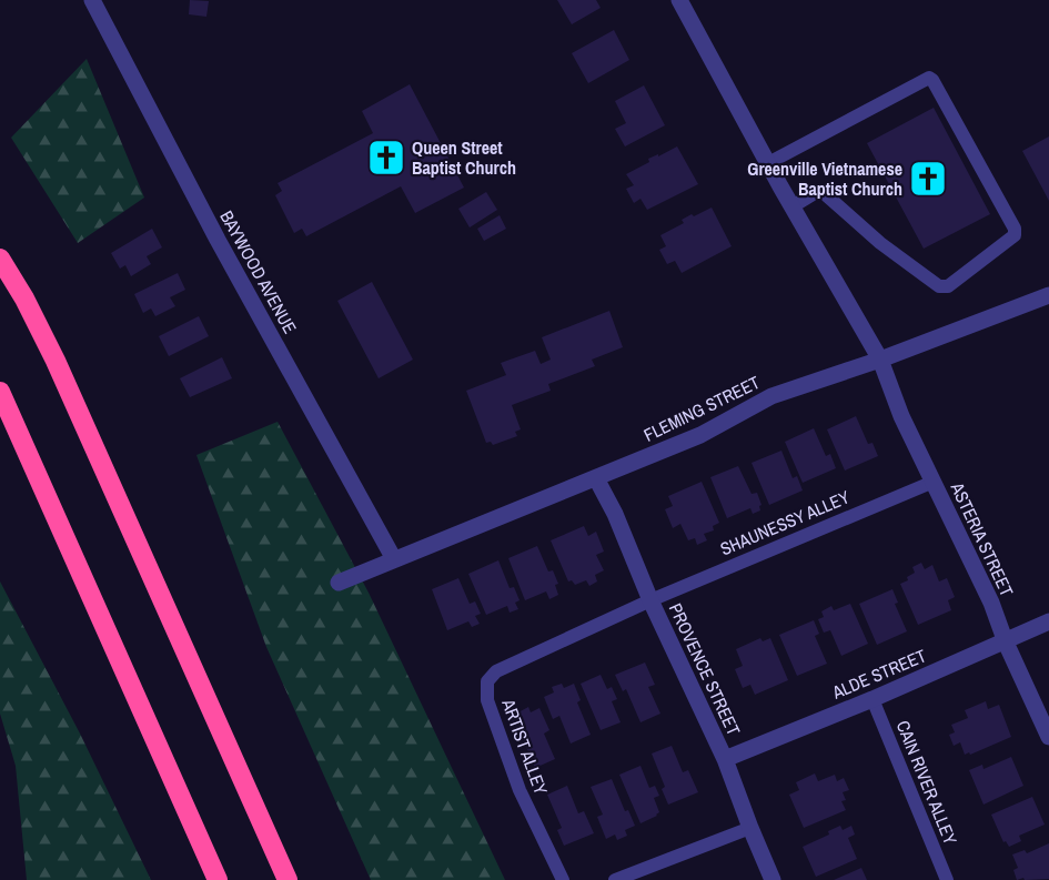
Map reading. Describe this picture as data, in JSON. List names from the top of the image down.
{
  "streets": {
    "street": [
      "BAYWOOD AVENUE",
      "FLEMING STREET",
      "ASTERIA STREET",
      "PROVENCE STREET",
      "ALDE STREET"
    ],
    "lane": ["SHAUNESSY ALLEY", "ARTIST ALLEY", "CAIN RIVER ALLEY"]
  },
  "crossings": [
    ["BAYWOOD AVENUE", "FLEMING STREET"],
    ["FLEMING STREET", "ASTERIA STREET"],
    ["FLEMING STREET", "PROVENCE STREET"],
    ["SHAUNESSY ALLEY", "ASTERIA STREET"],
    ["SHAUNESSY ALLEY", "PROVENCE STREET"],
    ["SHAUNESSY ALLEY", "ARTIST ALLEY"],
    ["ASTERIA STREET", "ALDE STREET"],
    ["PROVENCE STREET", "ALDE STREET"],
    ["PROVENCE STREET", "ARTIST ALLEY"],
    ["ALDE STREET", "CAIN RIVER ALLEY"]
  ],
  "places": {
    "church": ["Queen Street Baptist Church", "Greenville Vietnamese Baptist Church"]
  }
}
